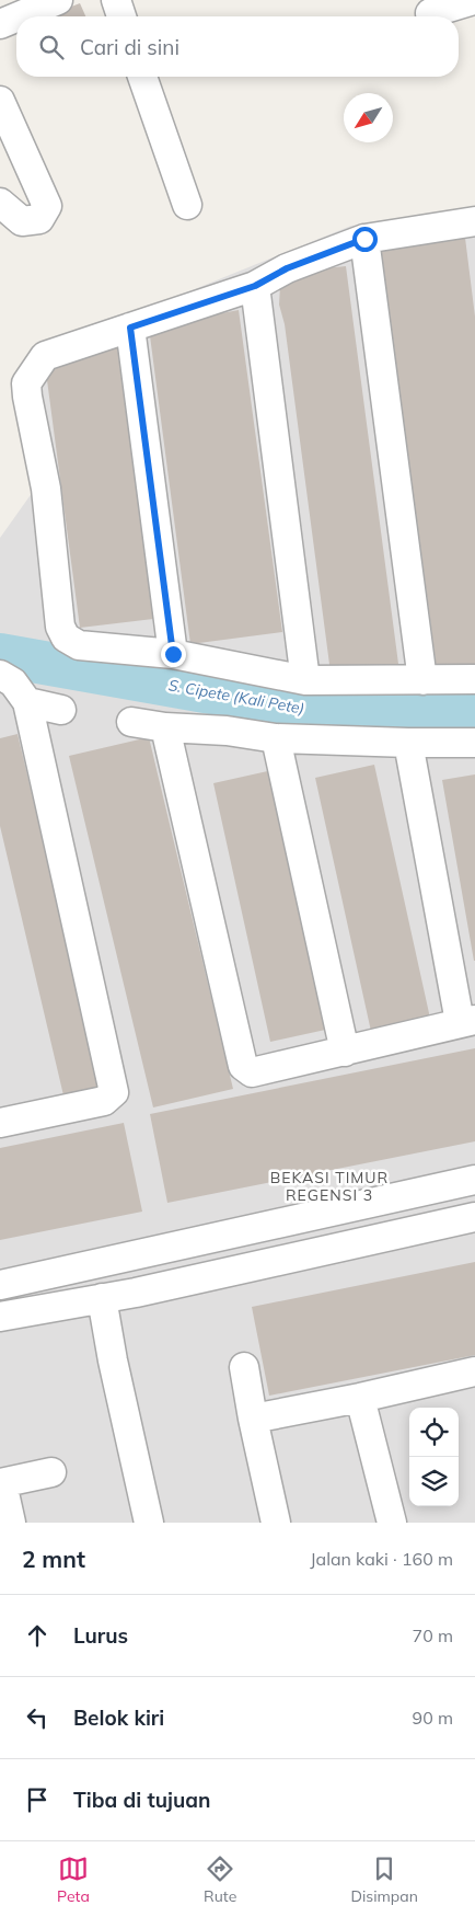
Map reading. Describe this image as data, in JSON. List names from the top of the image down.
{
  "districts": ["BEKASI TIMUR REGENSI 3"],
  "water": ["S. Cipete (Kali Pete)"],
  "north": "bottom left",
  "page": {
    "search": "Cari di sini",
    "heading": ["2 mnt", "Jalan kaki · 160 m"],
    "list": [
      ["Lurus", "70 m"],
      ["Belok kiri", "90 m"],
      "Tiba di tujuan"
    ],
    "nav": ["Peta", "Rute", "Disimpan"]
  }
}
